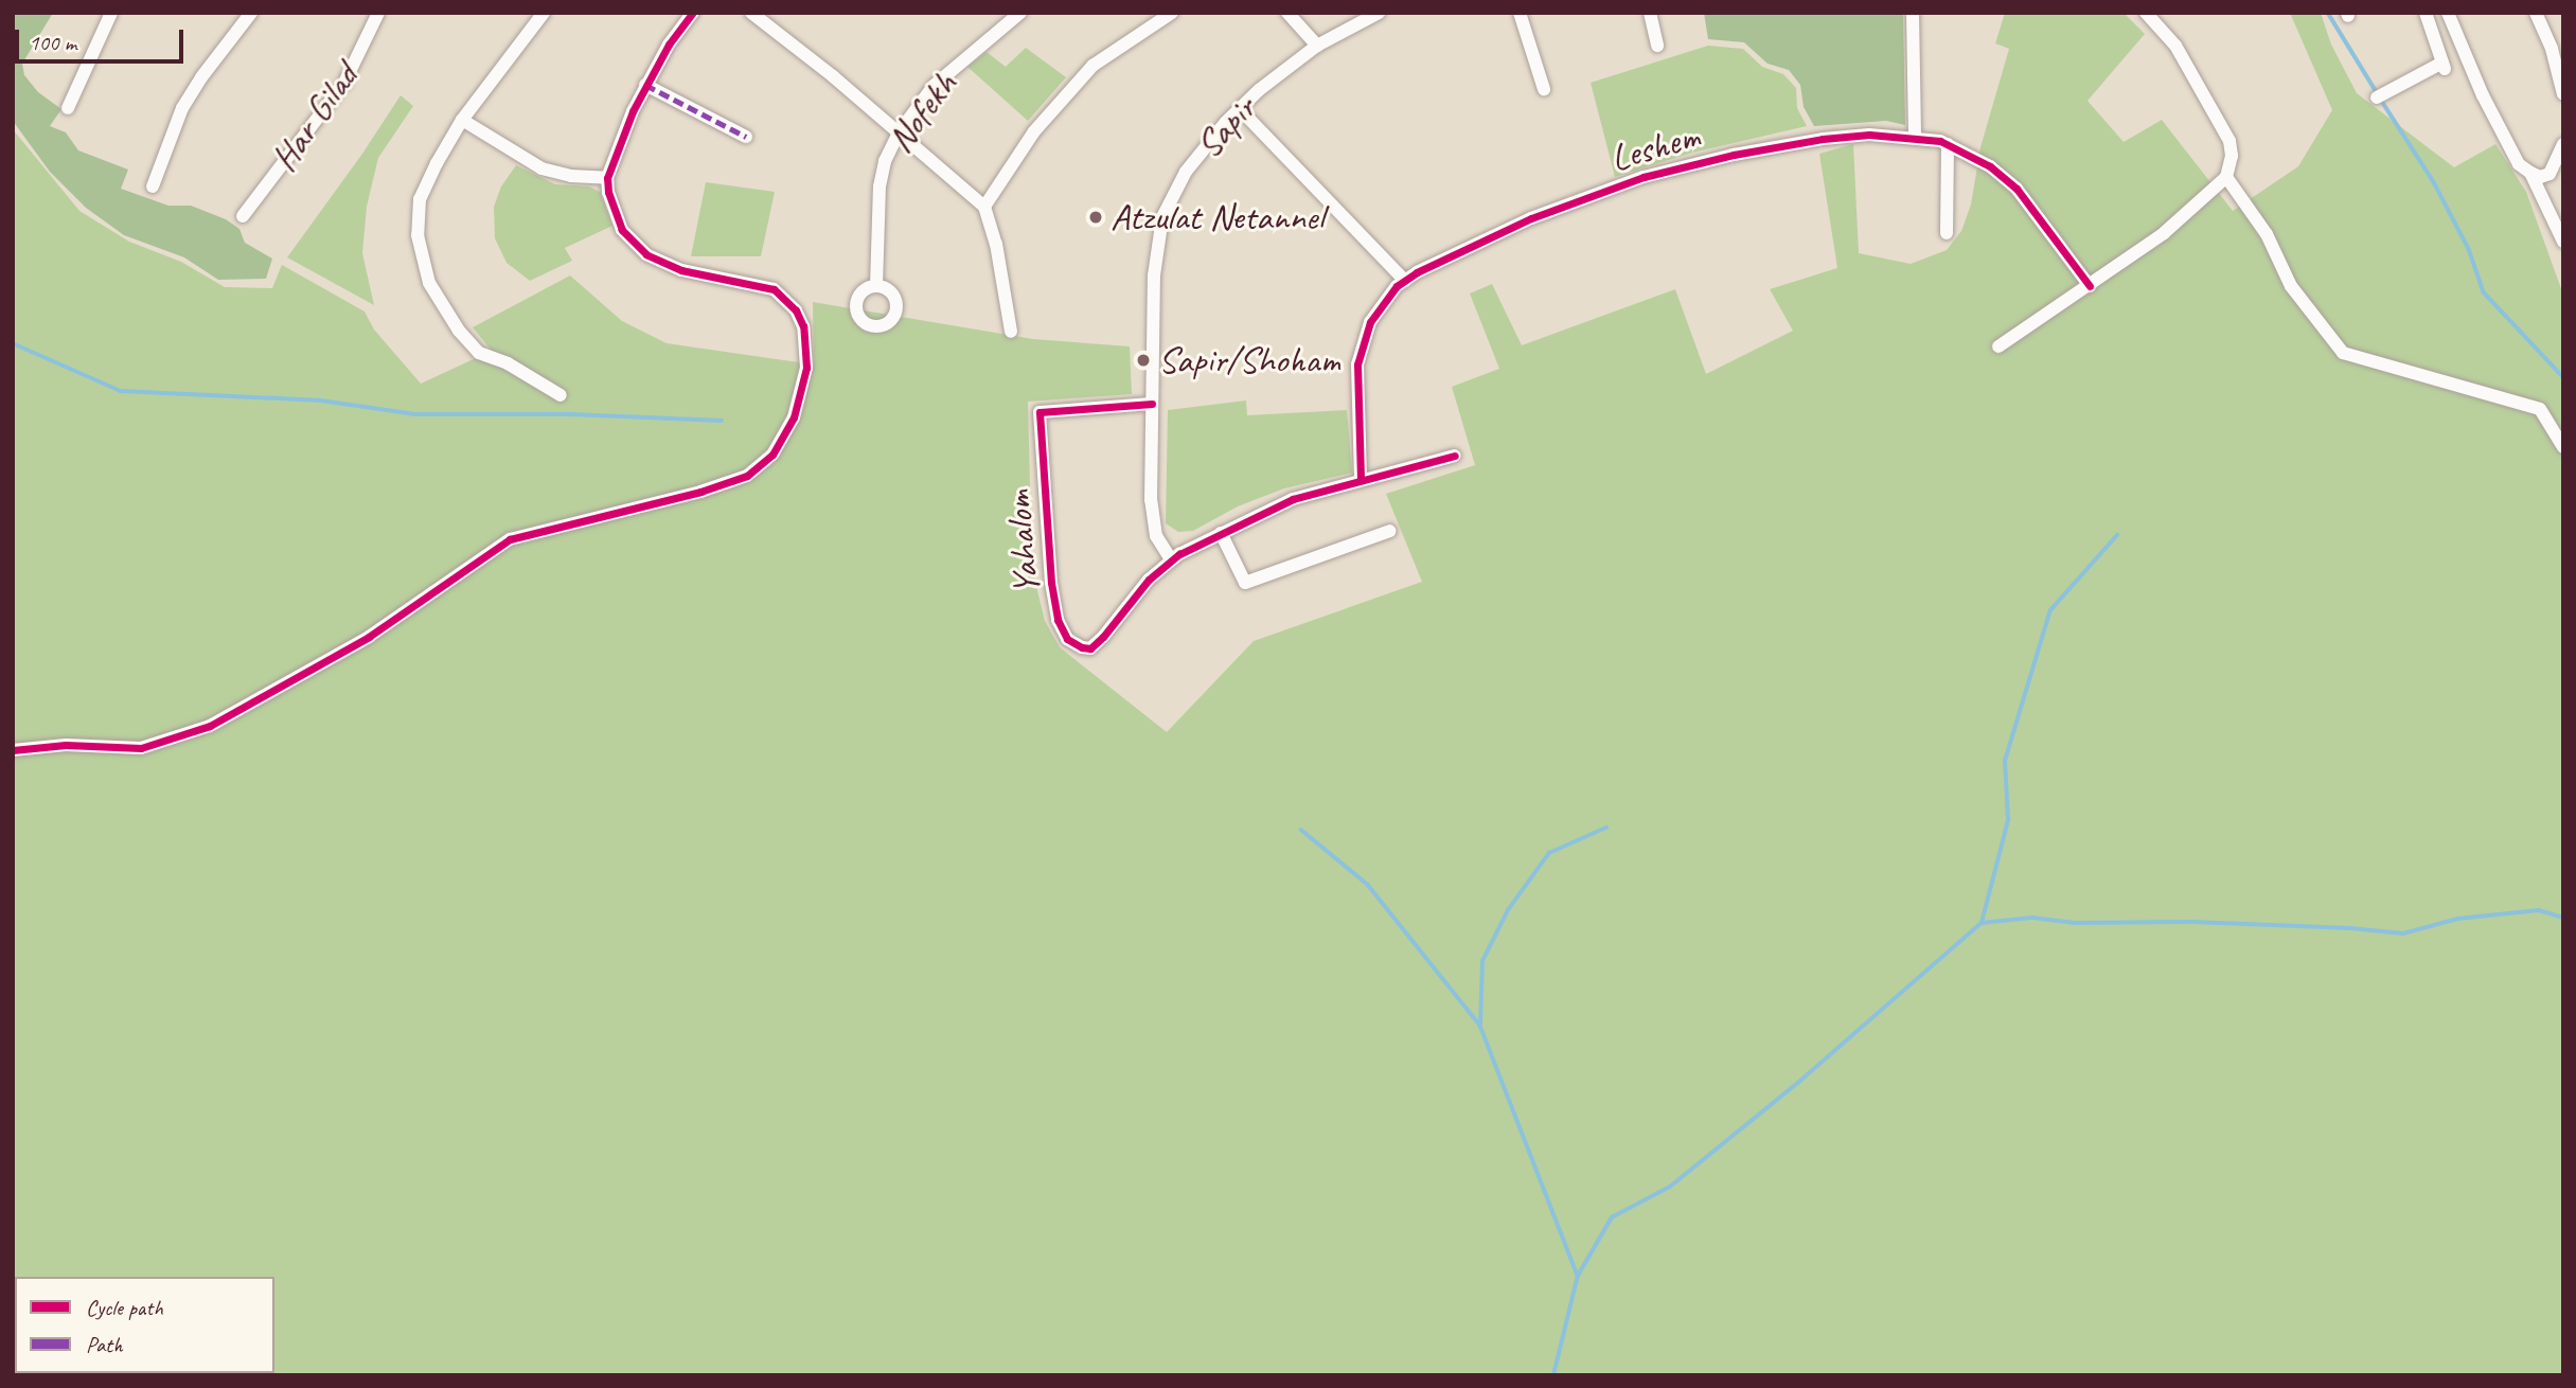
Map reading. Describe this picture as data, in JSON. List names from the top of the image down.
{
  "streets": {
    "street": [
      "Nofekh",
      "Har Gilad",
      "Sapir",
      "Leshem",
      "Yahalom"
    ]
  },
  "crossings": [
    ["Sapir", "Yahalom"],
    ["Leshem", "Yahalom"]
  ],
  "places": ["Atzulat Netannel", "Sapir/Shoham"],
  "legend": ["Cycle path", "Path"],
  "scale_bar": "100 m"
}
